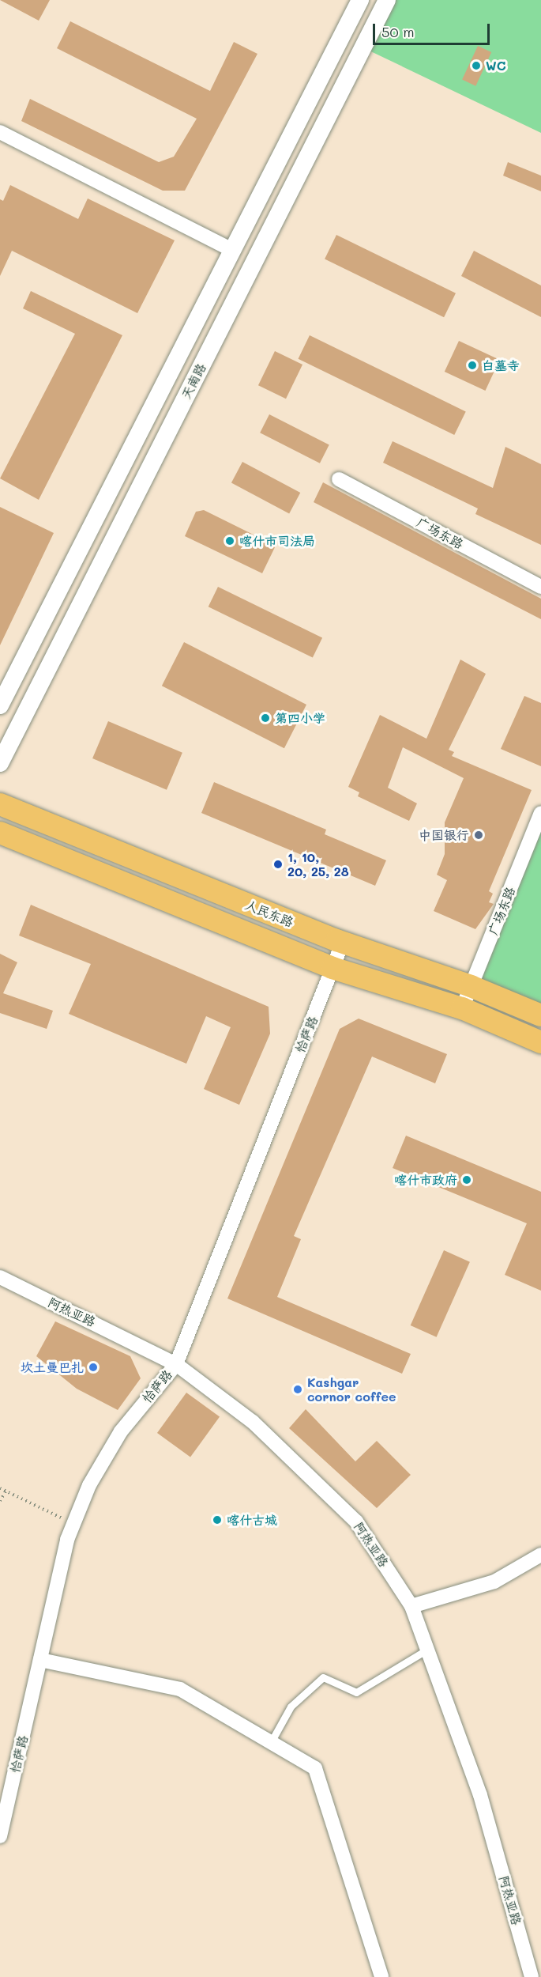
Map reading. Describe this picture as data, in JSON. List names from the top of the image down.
{
  "streets": {
    "main road": ["人民东路"],
    "street": [
      "天南路",
      "广场东路",
      "恰萨路",
      "阿热亚路"
    ]
  },
  "crossings": [
    ["广场东路", "人民东路"],
    ["人民东路", "恰萨路"],
    ["恰萨路", "阿热亚路"]
  ],
  "places": [
    "WC",
    "白墓寺",
    "喀什市司法局",
    "第四小学",
    "中国银行",
    "1, 10, 20, 25, 28",
    "喀什市政府",
    "坎土曼巴扎",
    "Kashgar cornor coffee",
    "喀什古城"
  ],
  "scale_bar": "50 m"
}
